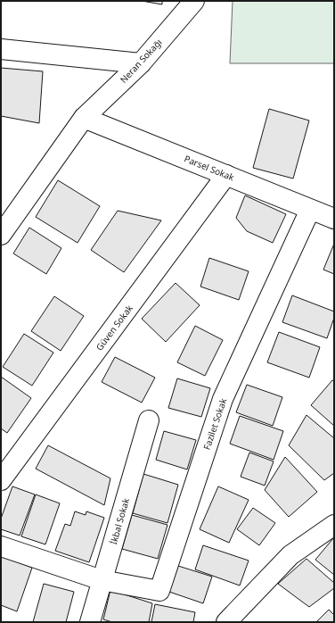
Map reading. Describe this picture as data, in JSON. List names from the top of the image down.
{
  "streets": {
    "street": [
      "Neran Sokağı",
      "Parsel Sokak",
      "Güven Sokak",
      "Fazilet Sokak",
      "İkbal Sokak"
    ]
  },
  "crossings": [
    ["Neran Sokağı", "Parsel Sokak"],
    ["Parsel Sokak", "Güven Sokak"],
    ["Parsel Sokak", "Fazilet Sokak"],
    ["Fazilet Sokak", "İkbal Sokak"]
  ]
}
